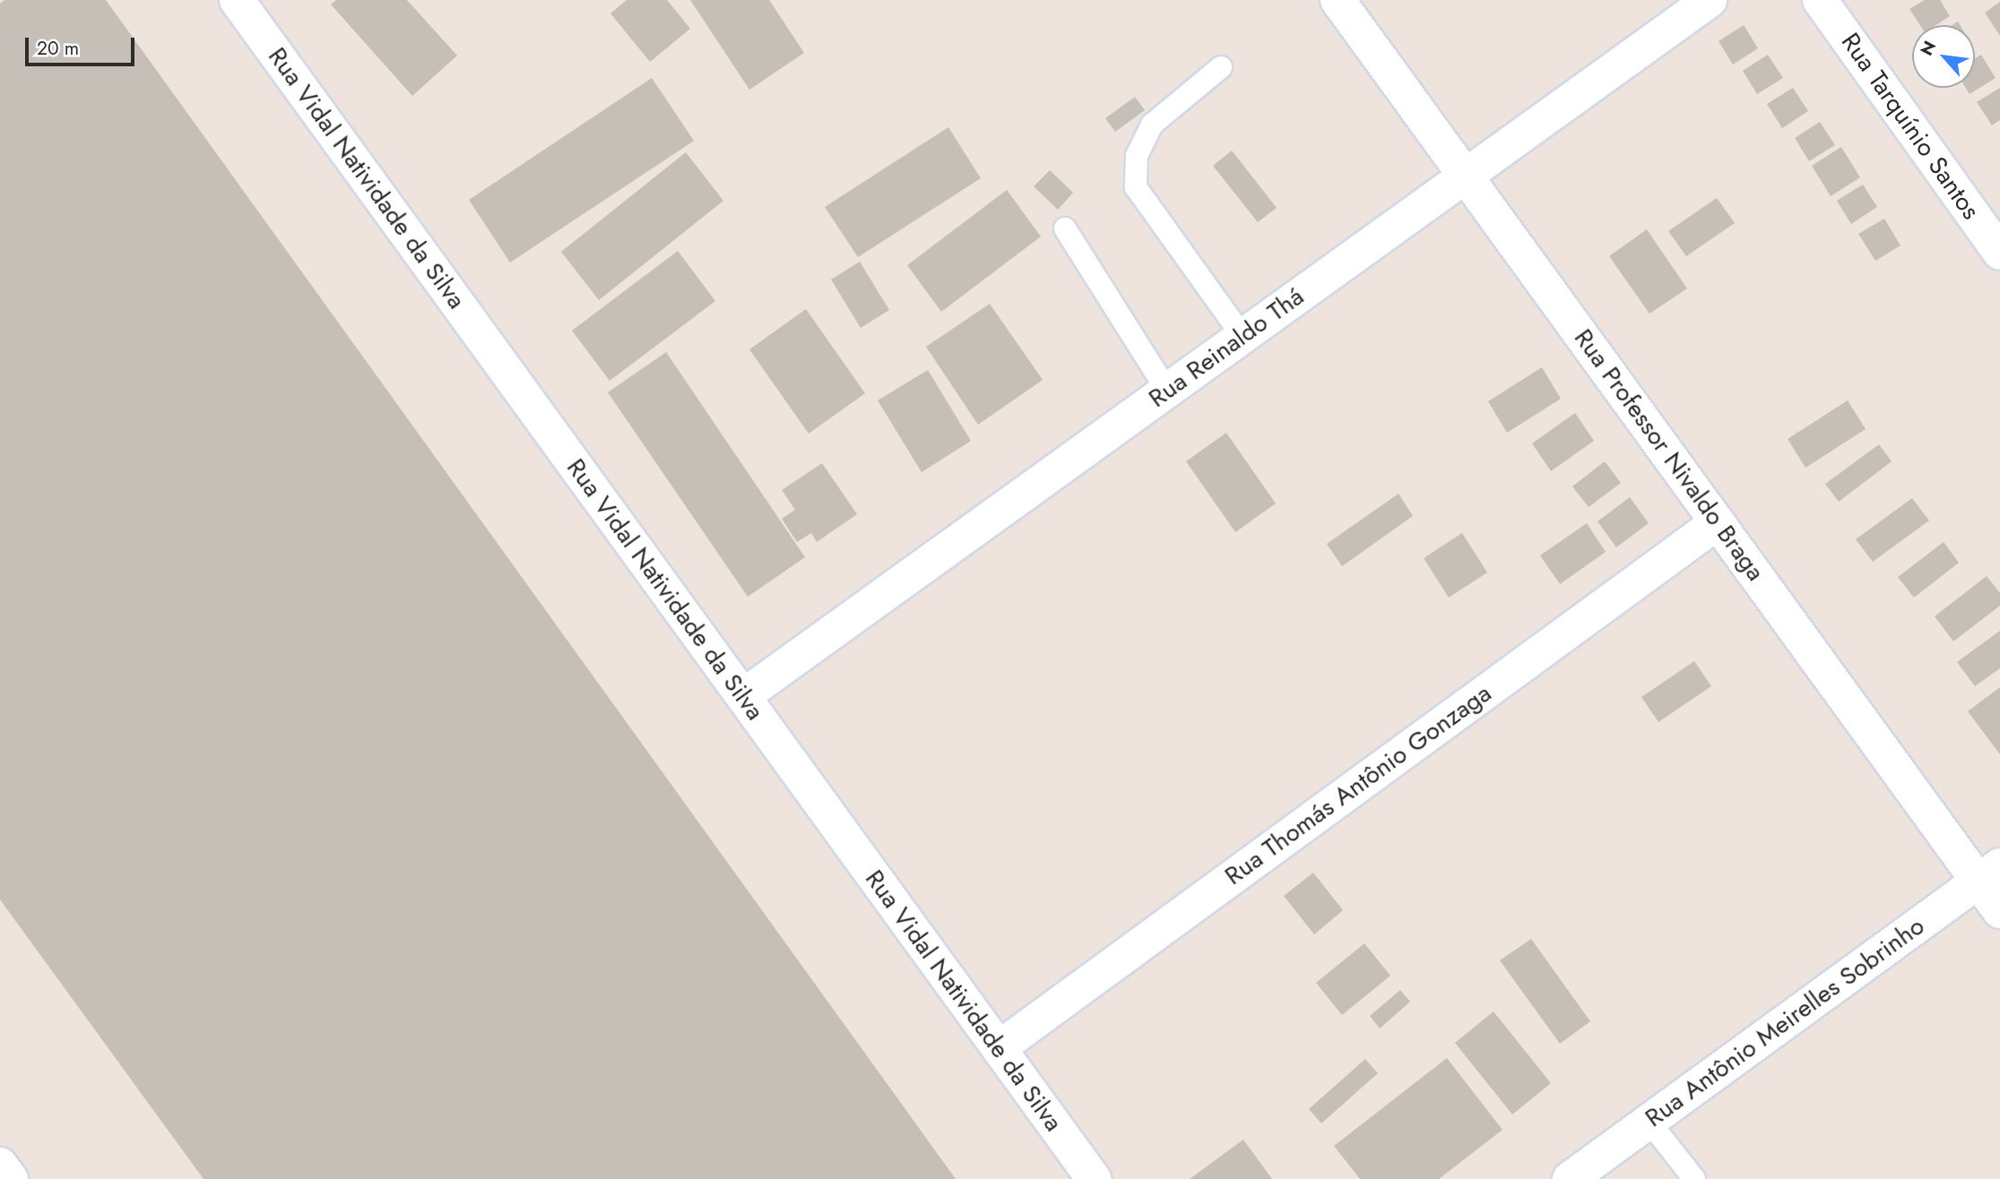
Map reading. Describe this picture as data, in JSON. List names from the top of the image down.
{
  "streets": {
    "street": [
      "Rua Tarquínio Santos",
      "Rua Vidal Natividade da Silva",
      "Rua Reinaldo Thá",
      "Rua Professor Nivaldo Braga",
      "Rua Thomás Antônio Gonzaga",
      "Rua Antônio Meirelles Sobrinho"
    ]
  },
  "crossings": [
    ["Rua Vidal Natividade da Silva", "Rua Reinaldo Thá"],
    ["Rua Vidal Natividade da Silva", "Rua Thomás Antônio Gonzaga"],
    ["Rua Reinaldo Thá", "Rua Professor Nivaldo Braga"],
    ["Rua Professor Nivaldo Braga", "Rua Thomás Antônio Gonzaga"],
    ["Rua Professor Nivaldo Braga", "Rua Antônio Meirelles Sobrinho"]
  ],
  "scale_bar": "20 m",
  "north": "top left"
}
